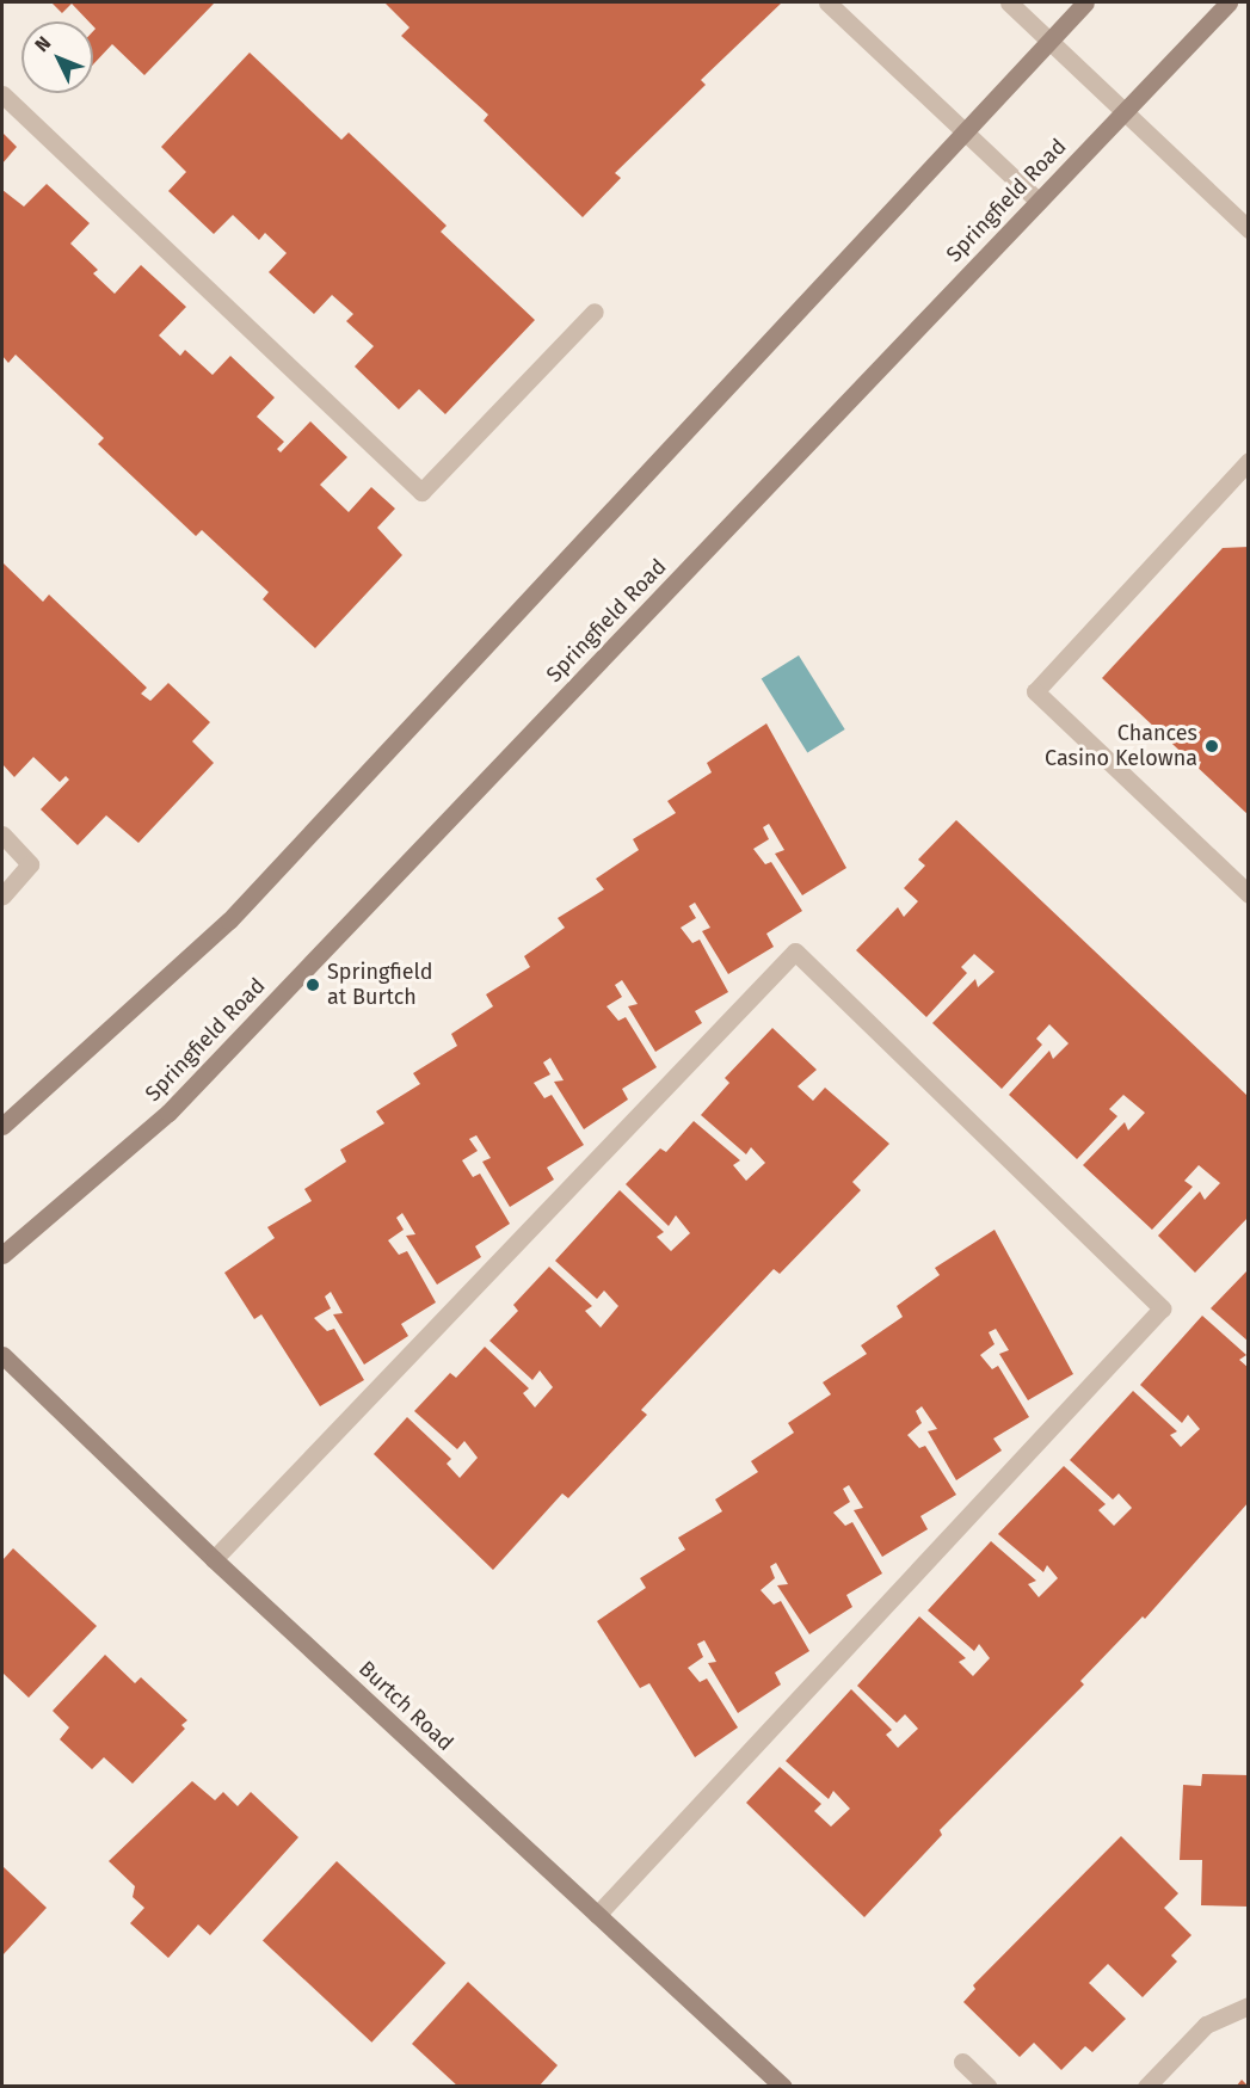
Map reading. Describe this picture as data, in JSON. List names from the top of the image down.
{
  "streets": {
    "main road": ["Springfield Road", "Burtch Road"]
  },
  "places": ["Chances Casino Kelowna", "Springfield at Burtch"],
  "north": "top left"
}
